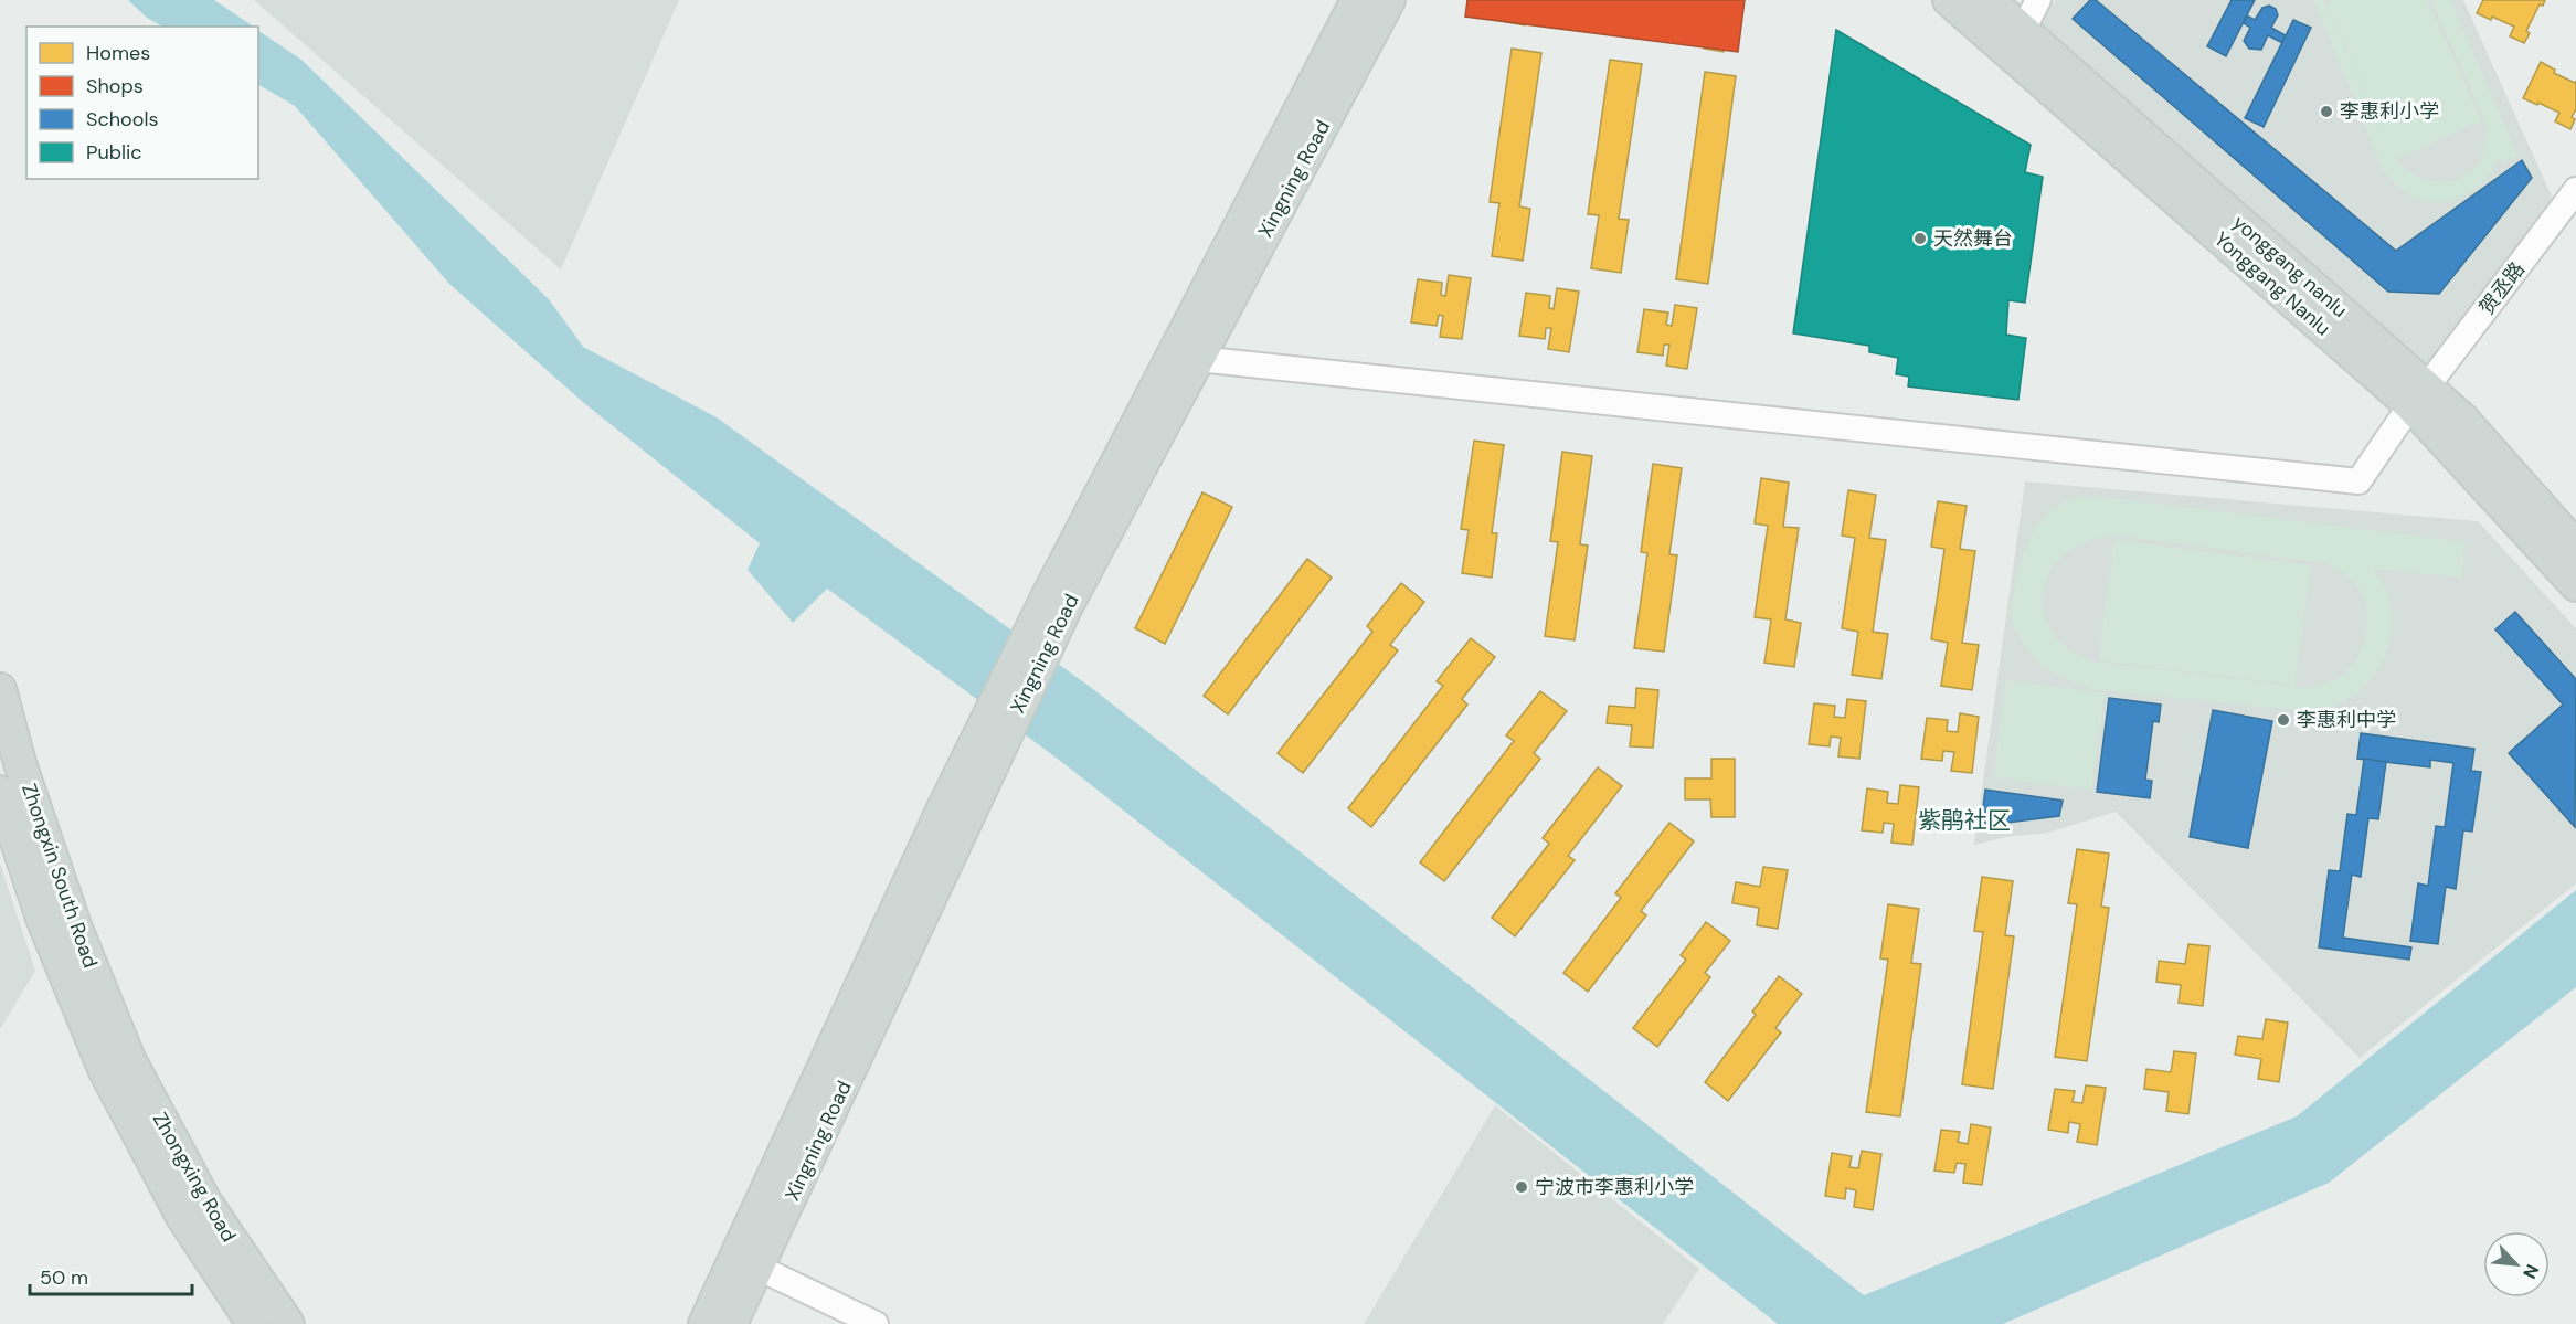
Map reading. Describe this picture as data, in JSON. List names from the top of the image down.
{
  "streets": {
    "main road": [
      "Xingning Road",
      "yonggang nanlu",
      "Yonggang Nanlu",
      "Zhongxin South Road",
      "Zhongxing Road"
    ],
    "street": ["贺丞路"]
  },
  "crossings": [
    ["Xingning Road", "贺丞路"],
    ["yonggang nanlu", "Yonggang Nanlu"],
    ["yonggang nanlu", "贺丞路"],
    ["Yonggang Nanlu", "贺丞路"],
    ["Zhongxin South Road", "Zhongxing Road"]
  ],
  "districts": ["紫鹃社区"],
  "places": [
    "李惠利小学",
    "天然舞台",
    "李惠利中学",
    "宁波市李惠利小学"
  ],
  "legend": [
    "Homes",
    "Shops",
    "Schools",
    "Public"
  ],
  "scale_bar": "50 m",
  "north": "bottom right"
}
